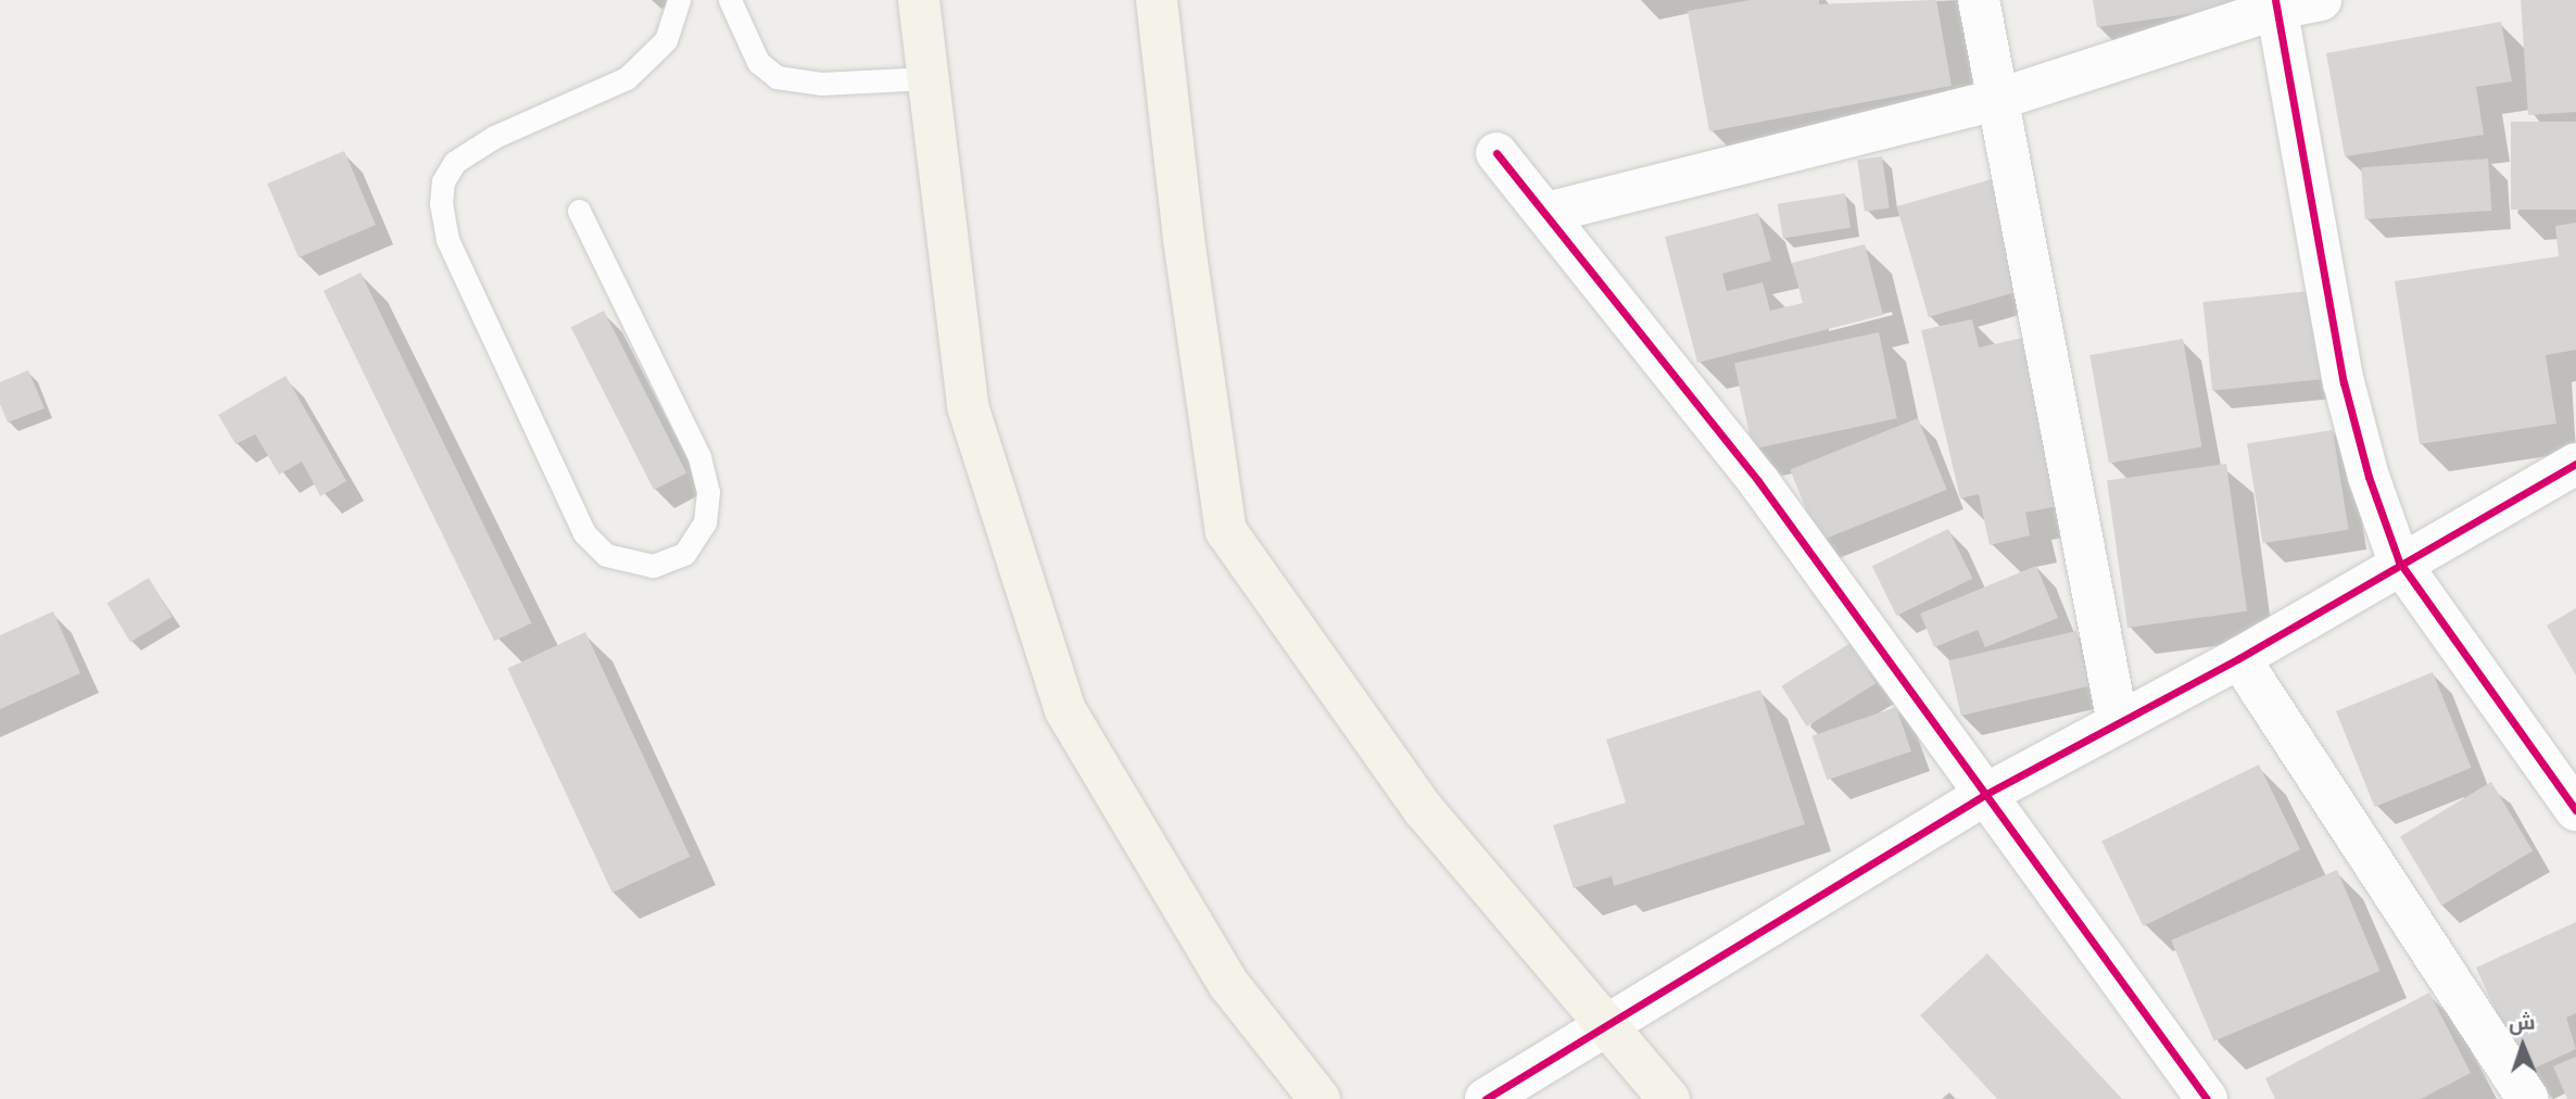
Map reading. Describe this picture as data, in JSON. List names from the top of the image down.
{
  "north": "top"
}
